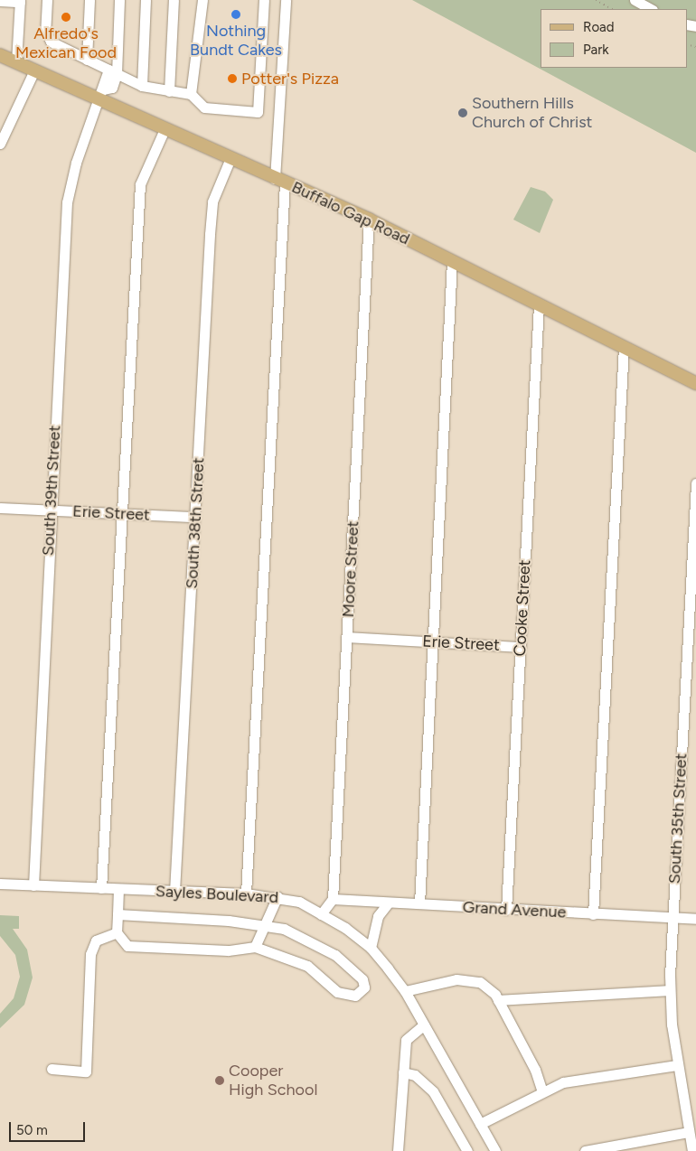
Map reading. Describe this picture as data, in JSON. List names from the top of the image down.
{
  "streets": {
    "main road": ["Buffalo Gap Road"],
    "street": [
      "South 39th Street",
      "Erie Street",
      "South 38th Street",
      "Moore Street",
      "Cooke Street",
      "South 35th Street",
      "Sayles Boulevard",
      "Grand Avenue"
    ]
  },
  "crossings": [
    ["Buffalo Gap Road", "South 39th Street"],
    ["Buffalo Gap Road", "South 38th Street"],
    ["Buffalo Gap Road", "Moore Street"],
    ["Buffalo Gap Road", "Cooke Street"],
    ["South 39th Street", "Erie Street"],
    ["South 39th Street", "Sayles Boulevard"],
    ["Erie Street", "South 38th Street"],
    ["Erie Street", "Moore Street"],
    ["Erie Street", "Cooke Street"],
    ["South 38th Street", "Sayles Boulevard"],
    ["Moore Street", "Grand Avenue"],
    ["Cooke Street", "Grand Avenue"],
    ["South 35th Street", "Grand Avenue"]
  ],
  "places": [
    "Nothing Bundt Cakes",
    "Alfredo's Mexican Food",
    "Potter's Pizza",
    "Southern Hills Church of Christ",
    "Cooper High School"
  ],
  "legend": ["Road", "Park"],
  "scale_bar": "50 m"
}
